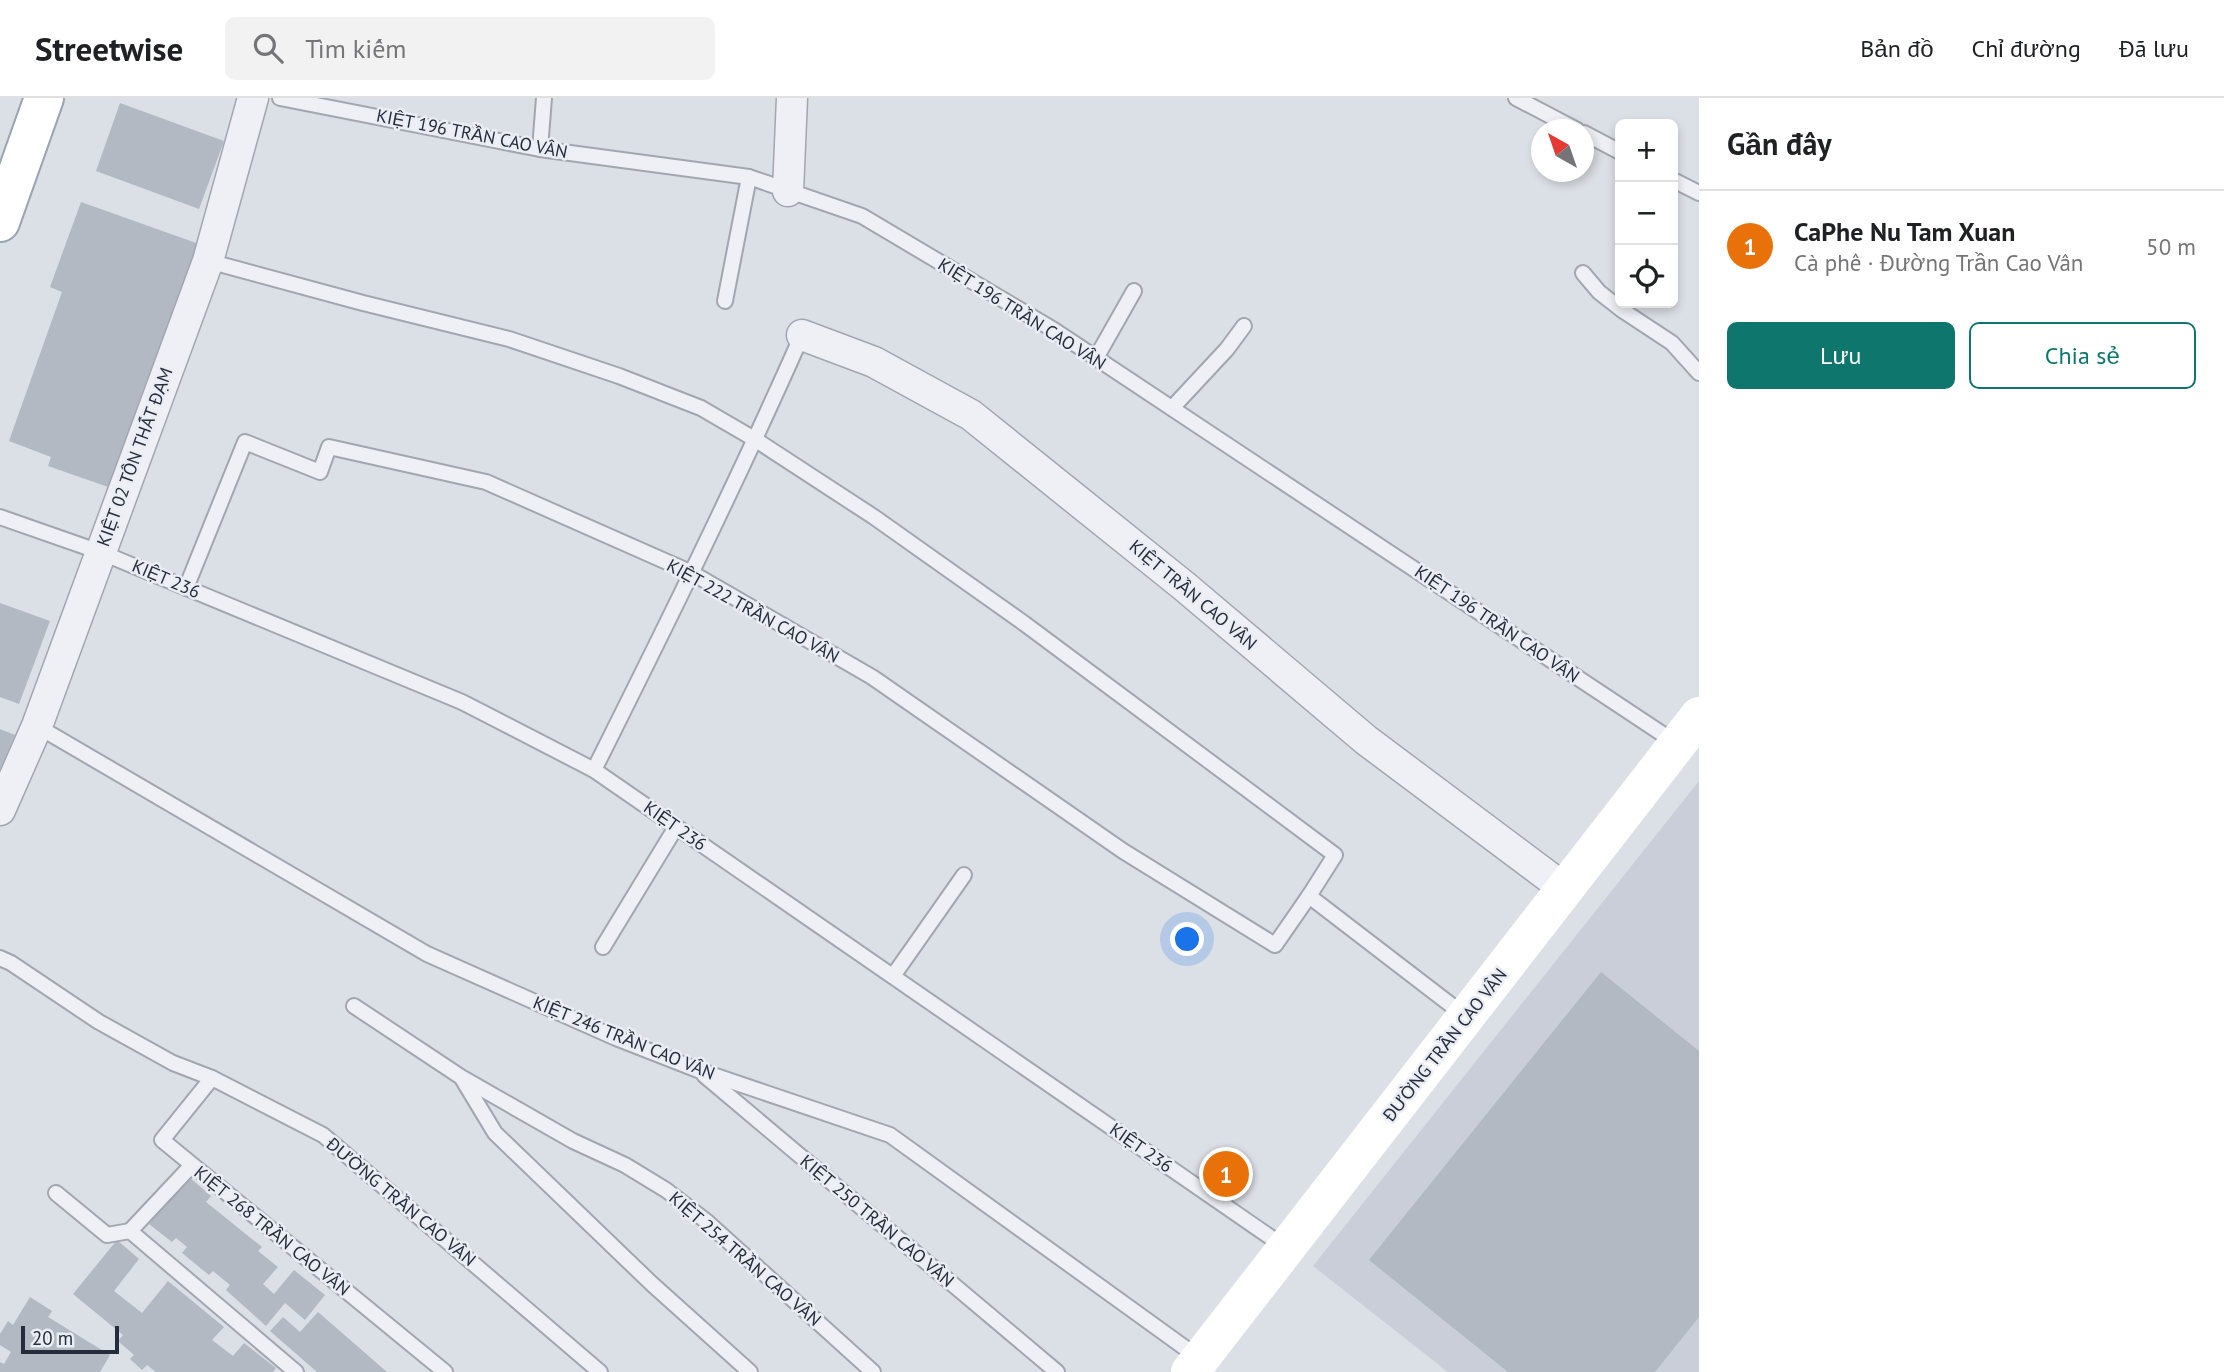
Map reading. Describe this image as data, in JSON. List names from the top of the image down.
{
  "streets": {
    "main road": ["ĐƯỜNG TRẦN CAO VÂN"],
    "street": ["KIỆT 02 TÔN THẤT ĐẠM", "KIỆT TRẦN CAO VÂN"],
    "lane": [
      "KIỆT 196 TRẦN CAO VÂN",
      "KIỆT 236",
      "KIỆT 222 TRẦN CAO VÂN",
      "KIỆT 246 TRẦN CAO VÂN",
      "KIỆT 250 TRẦN CAO VÂN",
      "KIỆT 268 TRẦN CAO VÂN",
      "KIỆT 254 TRẦN CAO VÂN"
    ]
  },
  "crossings": [
    ["KIỆT 196 TRẦN CAO VÂN", "ĐƯỜNG TRẦN CAO VÂN"],
    ["KIỆT 02 TÔN THẤT ĐẠM", "KIỆT 236"],
    ["KIỆT 02 TÔN THẤT ĐẠM", "KIỆT 222 TRẦN CAO VÂN"],
    ["KIỆT 02 TÔN THẤT ĐẠM", "KIỆT 246 TRẦN CAO VÂN"],
    ["KIỆT 236", "KIỆT 222 TRẦN CAO VÂN"],
    ["KIỆT 236", "ĐƯỜNG TRẦN CAO VÂN"],
    ["KIỆT TRẦN CAO VÂN", "ĐƯỜNG TRẦN CAO VÂN"],
    ["KIỆT 246 TRẦN CAO VÂN", "ĐƯỜNG TRẦN CAO VÂN"],
    ["KIỆT 246 TRẦN CAO VÂN", "KIỆT 250 TRẦN CAO VÂN"],
    ["ĐƯỜNG TRẦN CAO VÂN", "KIỆT 268 TRẦN CAO VÂN"]
  ],
  "scale_bar": "20 m",
  "north": "top left",
  "page": {
    "header": "Streetwise",
    "search": "Tìm kiếm",
    "nav": ["Bản đồ", "Chỉ đường", "Đã lưu"],
    "heading": "Gần đây",
    "map_buttons": ["+", "−"],
    "list": [
      {
        "mark": "1",
        "name": "CaPhe Nu Tam Xuan",
        "note": "Cà phê · Đường Trần Cao Vân",
        "value": "50 m"
      }
    ],
    "buttons": ["Lưu", "Chia sẻ"],
    "pins": "1",
    "scale": "20 m"
  }
}
